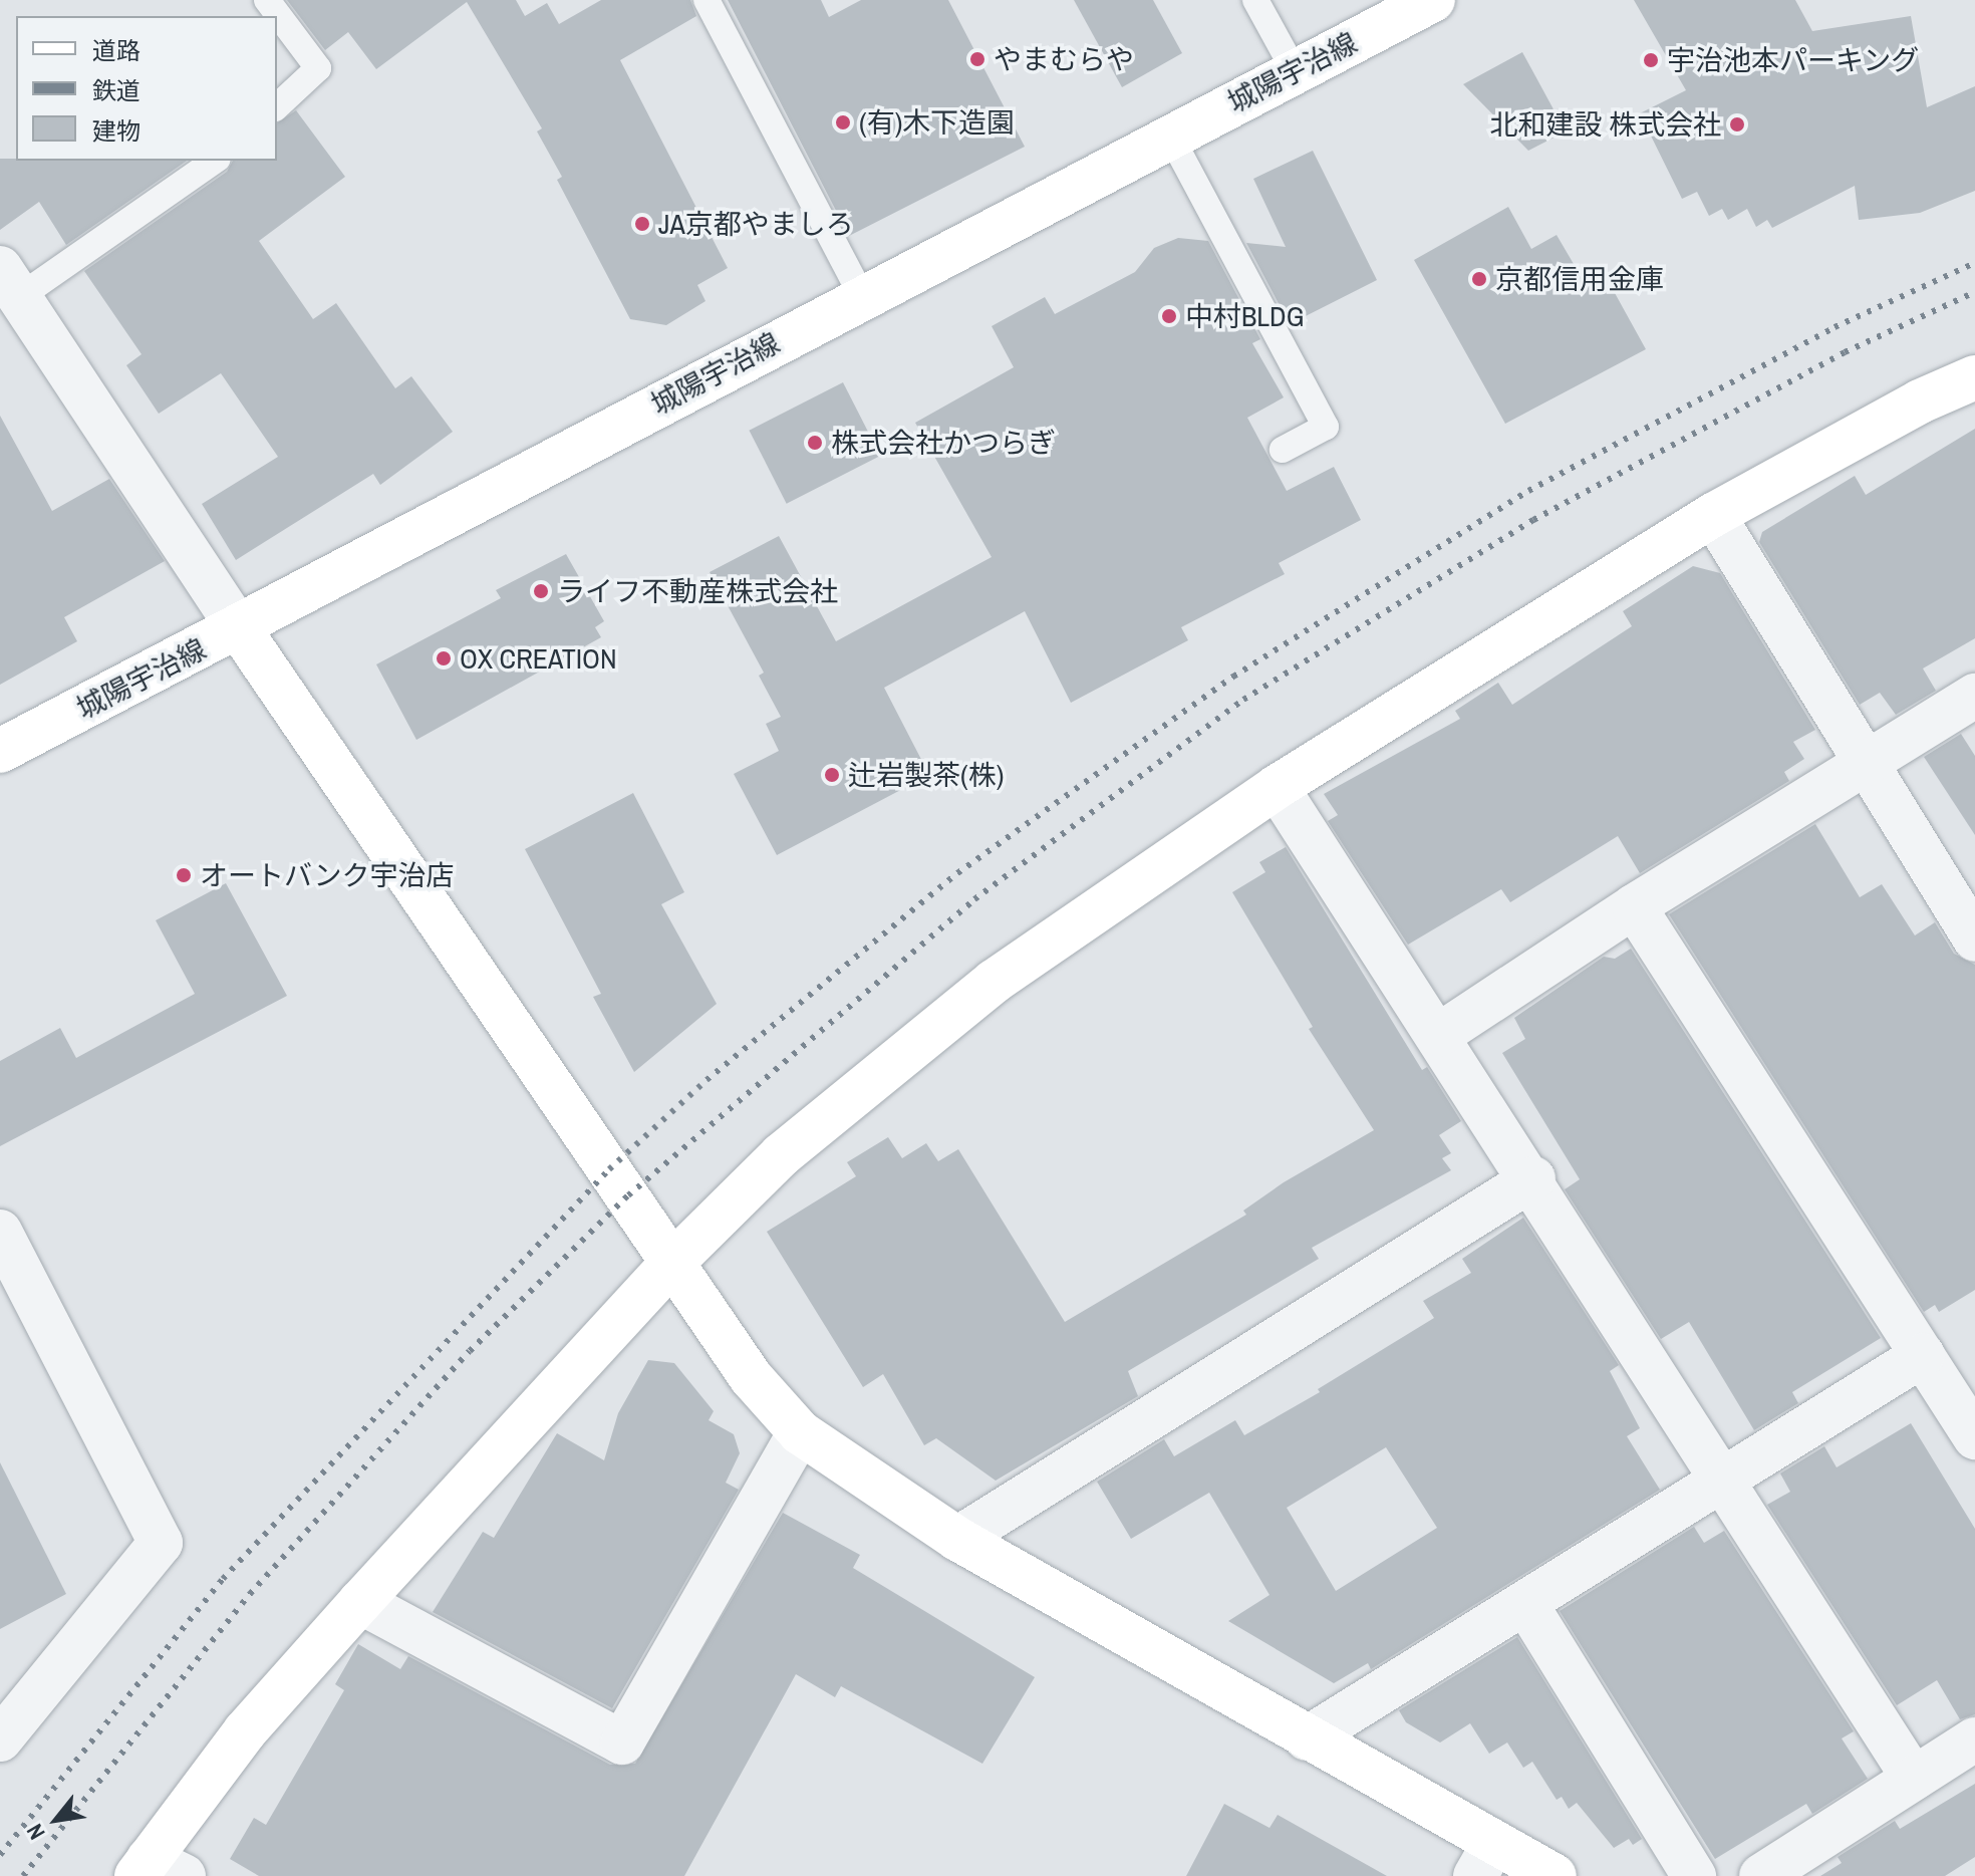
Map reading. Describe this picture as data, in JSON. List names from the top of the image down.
{
  "streets": {
    "street": ["城陽宇治線"]
  },
  "places": [
    "やまむらや",
    "宇治池本パーキング",
    "(有)木下造園",
    "北和建設 株式会社",
    "JA京都やましろ",
    "京都信用金庫",
    "中村BLDG",
    "株式会社かつらぎ",
    "ライフ不動産株式会社",
    "OX CREATION",
    "辻岩製茶(株)",
    "オートバンク宇治店"
  ],
  "legend": ["道路", "鉄道", "建物"],
  "north": "bottom left"
}
